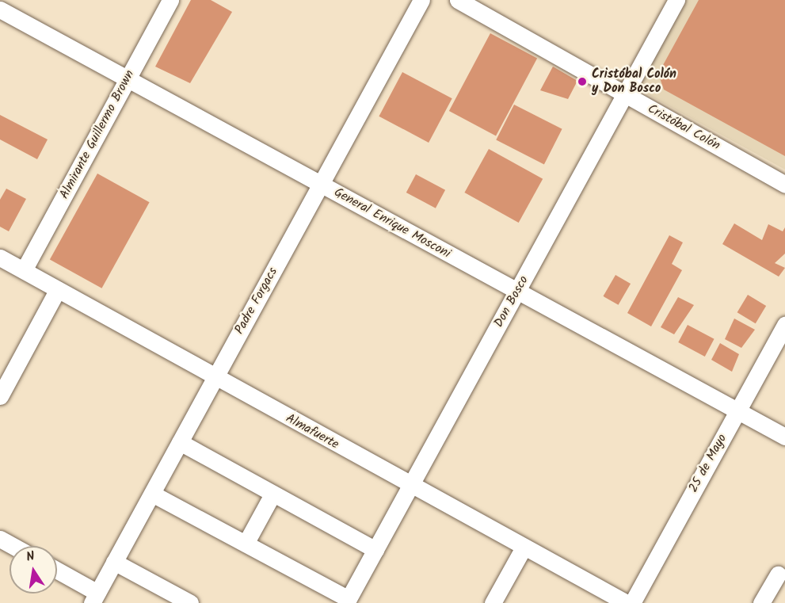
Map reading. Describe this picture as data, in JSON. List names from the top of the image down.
{
  "streets": {
    "street": [
      "Cristóbal Colón",
      "Almirante Guillermo Brown",
      "General Enrique Mosconi",
      "Padre Forgacs",
      "Don Bosco",
      "Almafuerte",
      "25 de Mayo"
    ]
  },
  "crossings": [
    ["Cristóbal Colón", "Don Bosco"],
    ["Almirante Guillermo Brown", "General Enrique Mosconi"],
    ["Almirante Guillermo Brown", "Almafuerte"],
    ["General Enrique Mosconi", "Padre Forgacs"],
    ["General Enrique Mosconi", "Don Bosco"],
    ["General Enrique Mosconi", "25 de Mayo"],
    ["Padre Forgacs", "Almafuerte"],
    ["Don Bosco", "Almafuerte"]
  ],
  "places": ["Cristóbal Colón y Don Bosco"],
  "north": "top"
}
